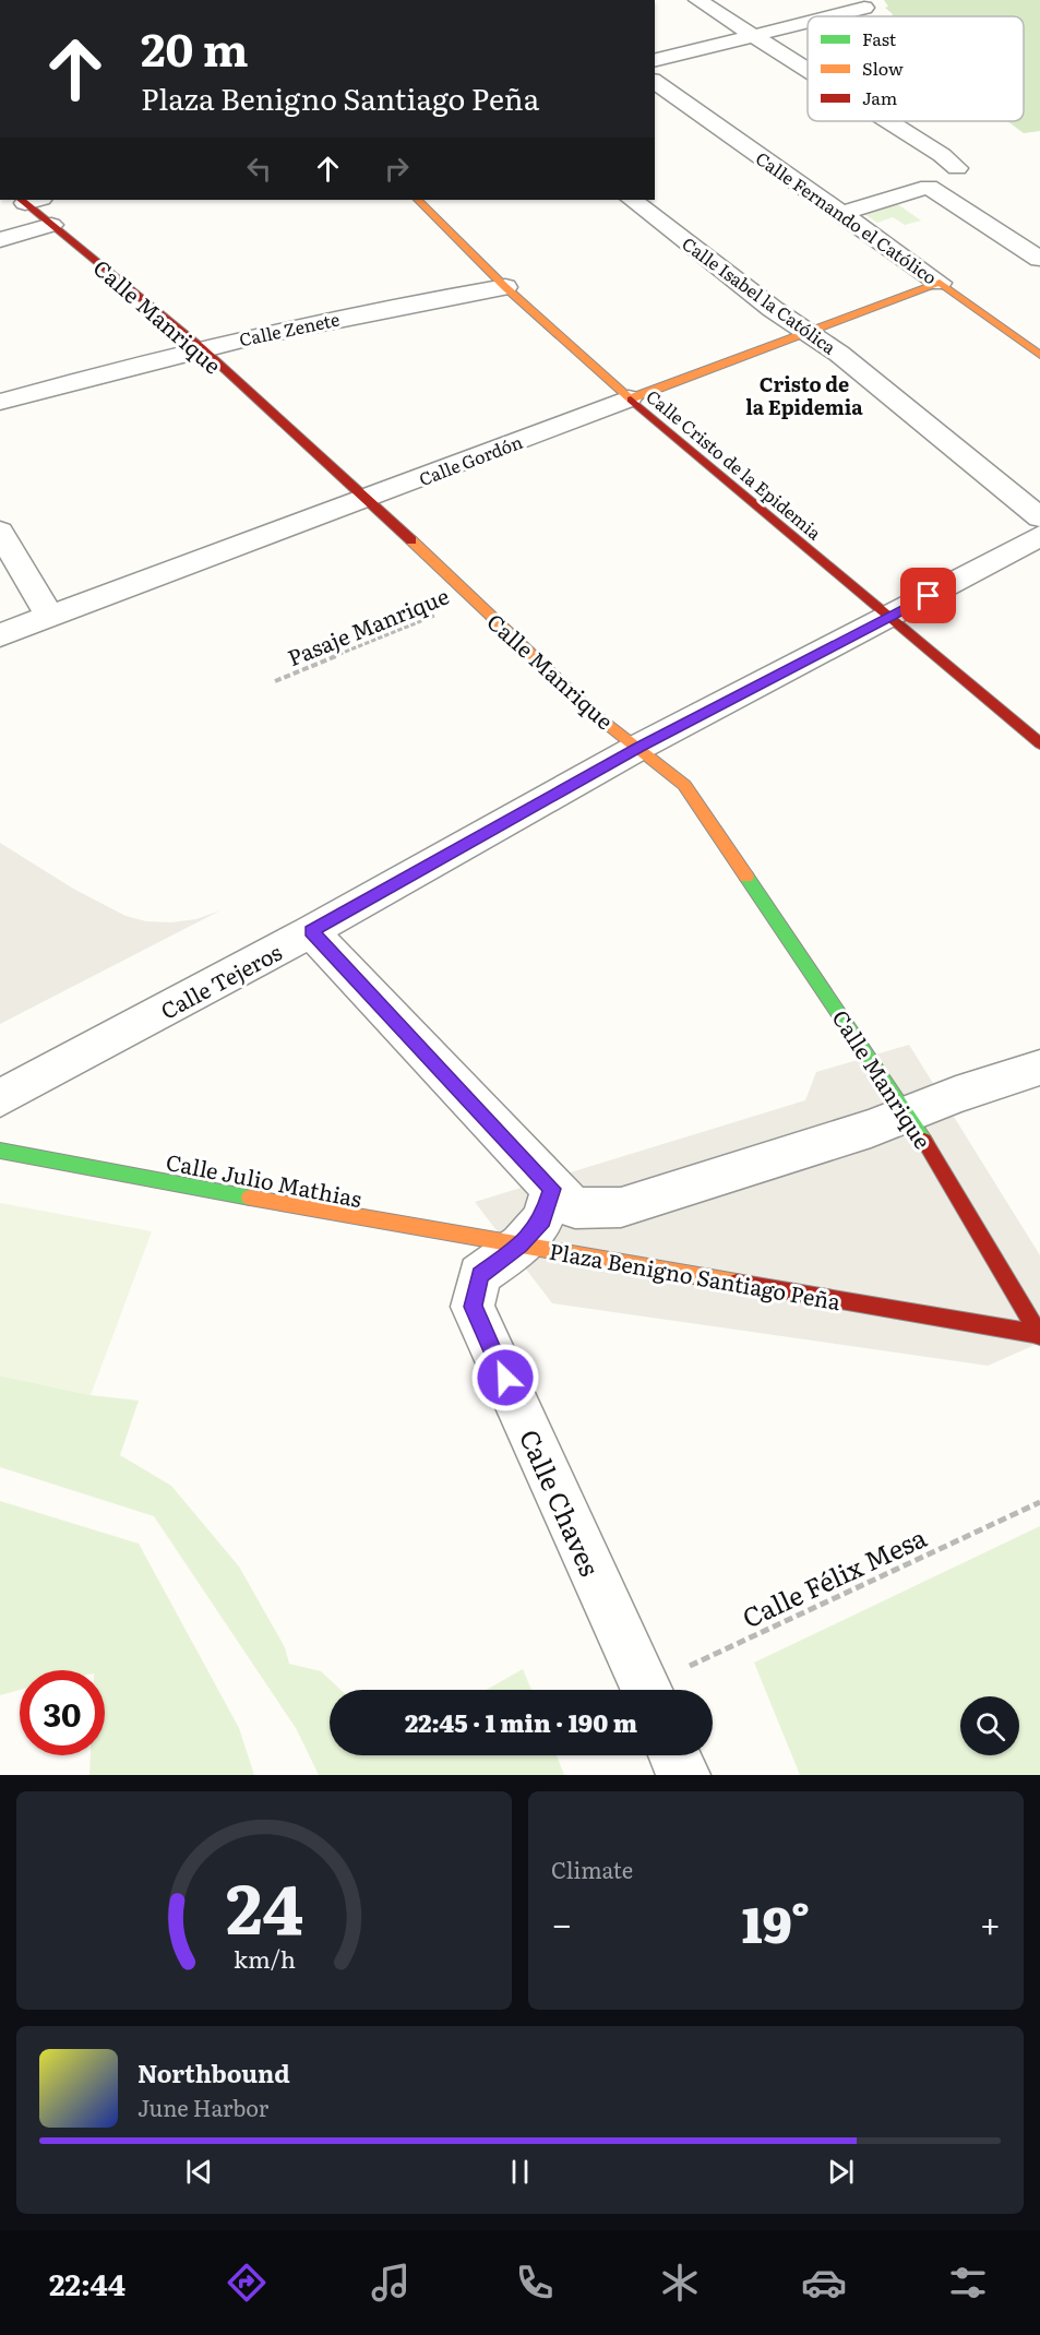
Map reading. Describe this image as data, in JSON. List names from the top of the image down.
{
  "streets": {
    "street": [
      "Calle Fernando el Católico",
      "Calle Isabel la Católica",
      "Calle Manrique",
      "Calle Zenete",
      "Calle Gordón",
      "Calle Cristo de la Epidemia",
      "Calle Tejeros",
      "Calle Julio Mathias",
      "Plaza Benigno Santiago Peña",
      "Calle Chaves"
    ],
    "path": ["Pasaje Manrique", "Calle Félix Mesa"]
  },
  "crossings": [
    ["Calle Fernando el Católico", "Calle Gordón"],
    ["Calle Isabel la Católica", "Calle Gordón"],
    ["Calle Manrique", "Calle Zenete"],
    ["Calle Manrique", "Calle Gordón"],
    ["Calle Manrique", "Pasaje Manrique"],
    ["Calle Manrique", "Calle Tejeros"],
    ["Calle Manrique", "Plaza Benigno Santiago Peña"],
    ["Calle Zenete", "Calle Cristo de la Epidemia"],
    ["Calle Gordón", "Calle Cristo de la Epidemia"],
    ["Calle Cristo de la Epidemia", "Calle Tejeros"],
    ["Calle Julio Mathias", "Plaza Benigno Santiago Peña"],
    ["Calle Julio Mathias", "Calle Chaves"],
    ["Plaza Benigno Santiago Peña", "Calle Chaves"]
  ],
  "districts": ["Cristo de la Epidemia"],
  "legend": ["Fast", "Slow", "Jam"],
  "page": {
    "turn": ["20 m", "Plaza Benigno Santiago Peña"],
    "limit": "30",
    "trip": "22:45 · 1 min · 190 m",
    "tile": "Climate",
    "heat": ["−", "19°", "+"],
    "song": ["Northbound", "June Harbor"],
    "tabs": "22:44",
    "gauge": ["24", "km/h"]
  }
}
